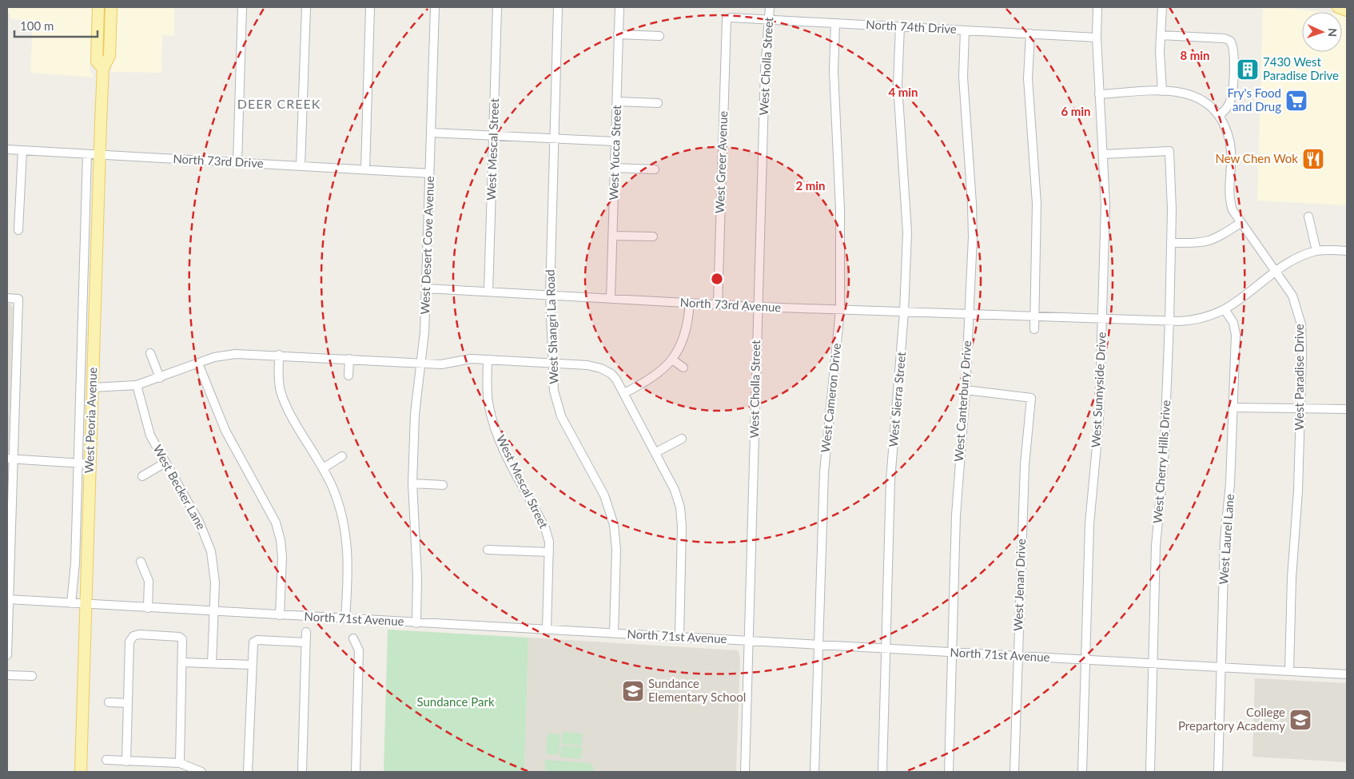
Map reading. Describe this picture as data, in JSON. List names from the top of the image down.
{
  "streets": {
    "main road": ["West Peoria Avenue"],
    "street": [
      "North 74th Drive",
      "West Cholla Street",
      "West Mescal Street",
      "West Yucca Street",
      "North 73rd Drive",
      "West Greer Avenue",
      "West Desert Cove Avenue",
      "North 73rd Avenue",
      "West Shangri La Road",
      "West Paradise Drive",
      "West Sunnyside Drive",
      "West Cameron Drive",
      "West Sierra Street",
      "West Canterbury Drive",
      "West Cherry Hills Drive",
      "West Becker Lane",
      "West Laurel Lane",
      "West Jenan Drive",
      "North 71st Avenue"
    ]
  },
  "crossings": [
    ["North 74th Drive", "West Cholla Street"],
    ["North 74th Drive", "West Greer Avenue"],
    ["North 74th Drive", "West Sunnyside Drive"],
    ["North 74th Drive", "West Cameron Drive"],
    ["North 74th Drive", "West Sierra Street"],
    ["North 74th Drive", "West Canterbury Drive"],
    ["West Cholla Street", "North 73rd Avenue"],
    ["West Cholla Street", "North 71st Avenue"],
    ["West Mescal Street", "North 73rd Avenue"],
    ["West Mescal Street", "North 71st Avenue"],
    ["West Yucca Street", "North 73rd Avenue"],
    ["North 73rd Drive", "West Desert Cove Avenue"],
    ["North 73rd Drive", "West Peoria Avenue"],
    ["West Greer Avenue", "North 73rd Avenue"],
    ["West Desert Cove Avenue", "North 73rd Avenue"],
    ["West Desert Cove Avenue", "North 71st Avenue"],
    ["North 73rd Avenue", "West Shangri La Road"],
    ["North 73rd Avenue", "West Paradise Drive"],
    ["North 73rd Avenue", "West Sunnyside Drive"],
    ["North 73rd Avenue", "West Cameron Drive"],
    ["North 73rd Avenue", "West Sierra Street"],
    ["North 73rd Avenue", "West Canterbury Drive"],
    ["North 73rd Avenue", "West Cherry Hills Drive"],
    ["North 73rd Avenue", "West Laurel Lane"],
    ["West Shangri La Road", "North 71st Avenue"],
    ["West Paradise Drive", "North 71st Avenue"],
    ["West Sunnyside Drive", "West Cherry Hills Drive"],
    ["West Sunnyside Drive", "North 71st Avenue"],
    ["West Cameron Drive", "North 71st Avenue"],
    ["West Sierra Street", "North 71st Avenue"],
    ["West Canterbury Drive", "West Jenan Drive"],
    ["West Canterbury Drive", "North 71st Avenue"],
    ["West Peoria Avenue", "North 71st Avenue"],
    ["West Cherry Hills Drive", "North 71st Avenue"],
    ["West Becker Lane", "North 71st Avenue"],
    ["West Laurel Lane", "North 71st Avenue"],
    ["West Jenan Drive", "North 71st Avenue"]
  ],
  "districts": ["DEER CREEK"],
  "parks": ["Sundance Park"],
  "places": {
    "building": ["7430 West Paradise Drive"],
    "supermarket": ["Fry's Food and Drug"],
    "restaurant": ["New Chen Wok"],
    "school or university": ["Sundance Elementary School", "College Prepartory Academy"]
  },
  "scale_bar": "100 m",
  "north": "right",
  "rings": [
    "8 min",
    "4 min",
    "6 min",
    "2 min"
  ]
}
